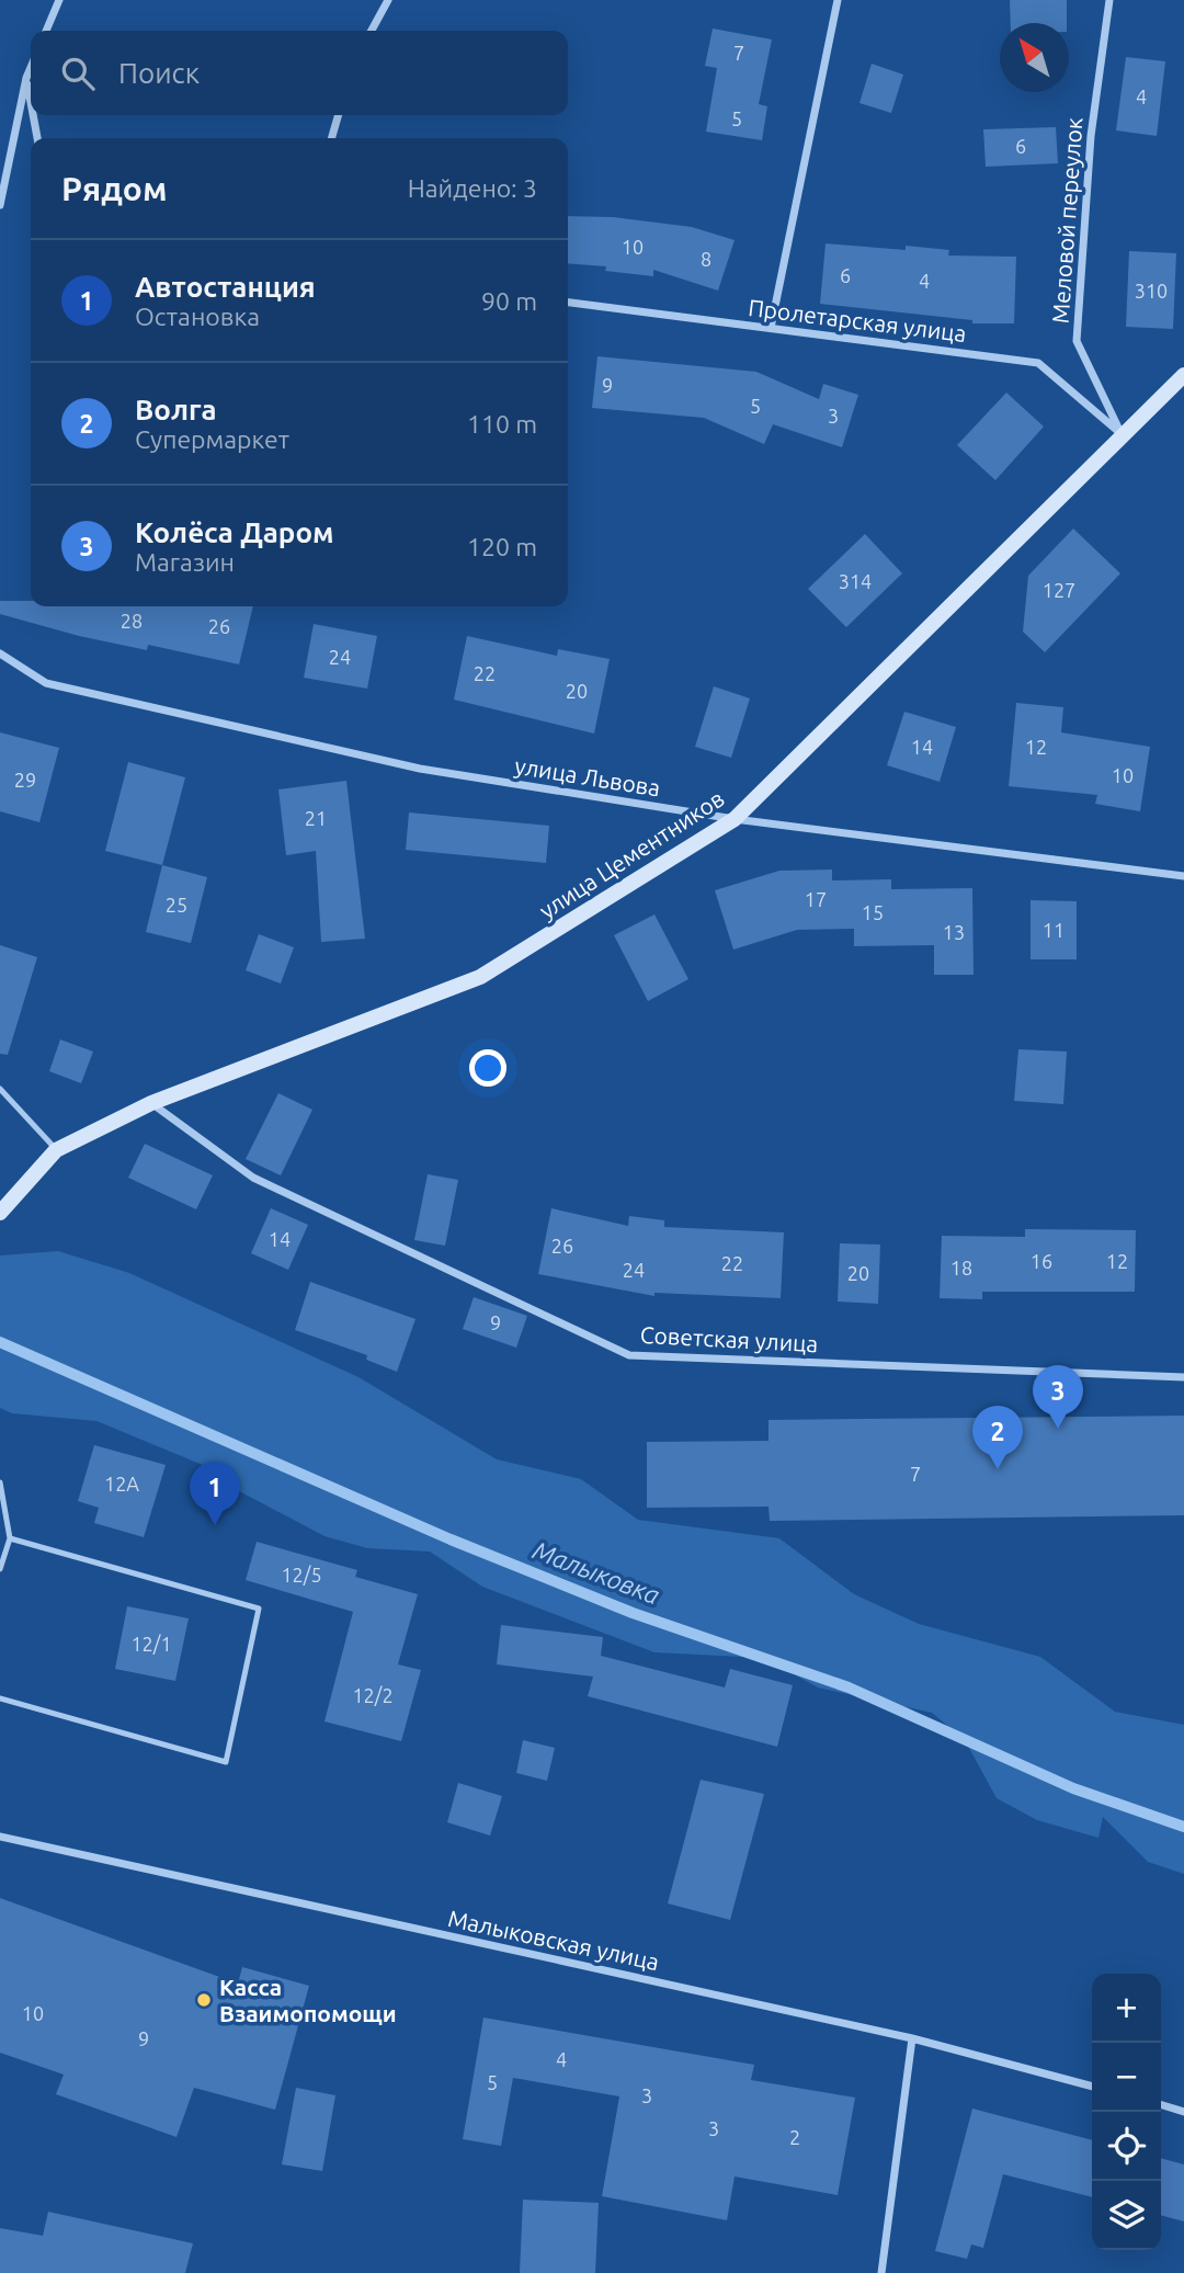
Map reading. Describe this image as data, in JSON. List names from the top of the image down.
{
  "streets": {
    "street": [
      "Меловой переулок",
      "Пролетарская улица",
      "улица Львова",
      "улица Цементников",
      "Советская улица",
      "Малыковская улица"
    ]
  },
  "crossings": [
    ["Меловой переулок", "Пролетарская улица"],
    ["Меловой переулок", "улица Цементников"],
    ["Пролетарская улица", "улица Цементников"],
    ["улица Львова", "улица Цементников"],
    ["улица Цементников", "Советская улица"]
  ],
  "water": ["Малыковка"],
  "places": ["Касса Взаимопомощи"],
  "house_numbers": [
    "7",
    "4",
    "5",
    "6",
    "10",
    "8",
    "6",
    "4",
    "310",
    "9",
    "5",
    "3",
    "314",
    "127",
    "28",
    "26",
    "24",
    "22",
    "20",
    "14",
    "12",
    "10",
    "29",
    "21",
    "17",
    "25",
    "15",
    "11",
    "13",
    "14",
    "26",
    "16",
    "12",
    "22",
    "18",
    "24",
    "20",
    "9",
    "7",
    "12А",
    "12/5",
    "12/1",
    "12/2",
    "10",
    "9",
    "4",
    "5",
    "3",
    "3",
    "2"
  ],
  "north": "top left",
  "page": {
    "search": "Поиск",
    "heading": ["Рядом", "Найдено: 3"],
    "list": [
      {
        "mark": "1",
        "name": "Автостанция",
        "note": "Остановка",
        "value": "90 m"
      },
      {
        "mark": "2",
        "name": "Волга",
        "note": "Супермаркет",
        "value": "110 m"
      },
      {
        "mark": "3",
        "name": "Колёса Даром",
        "note": "Магазин",
        "value": "120 m"
      }
    ],
    "pins": ["3", "2", "1"],
    "map_buttons": ["+", "−"]
  }
}
